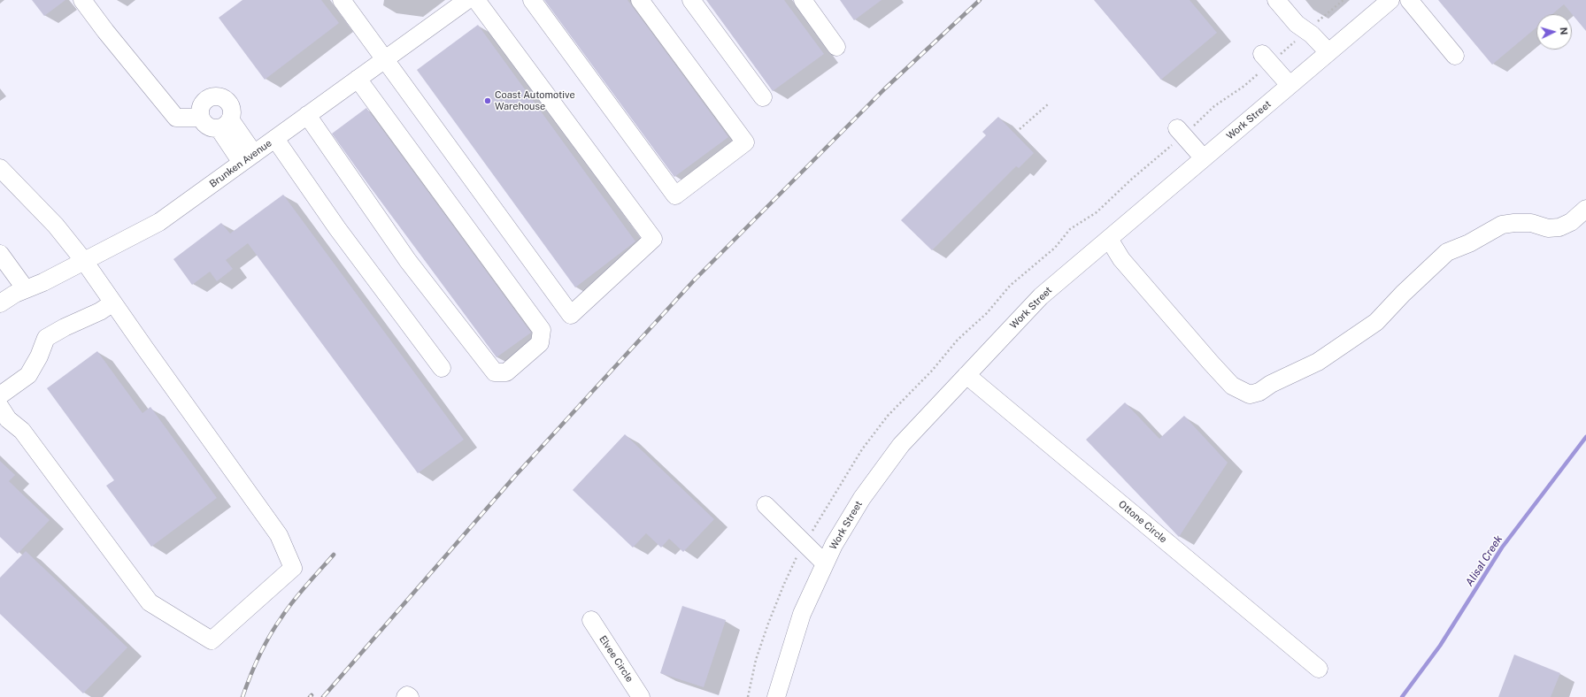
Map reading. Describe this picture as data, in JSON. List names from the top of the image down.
{
  "streets": {
    "street": [
      "Work Street",
      "Brunken Avenue",
      "Ottone Circle",
      "Elvee Circle"
    ]
  },
  "crossings": [
    ["Work Street", "Ottone Circle"]
  ],
  "water": ["Alisal Creek"],
  "places": ["Coast Automotive Warehouse"],
  "north": "right"
}
